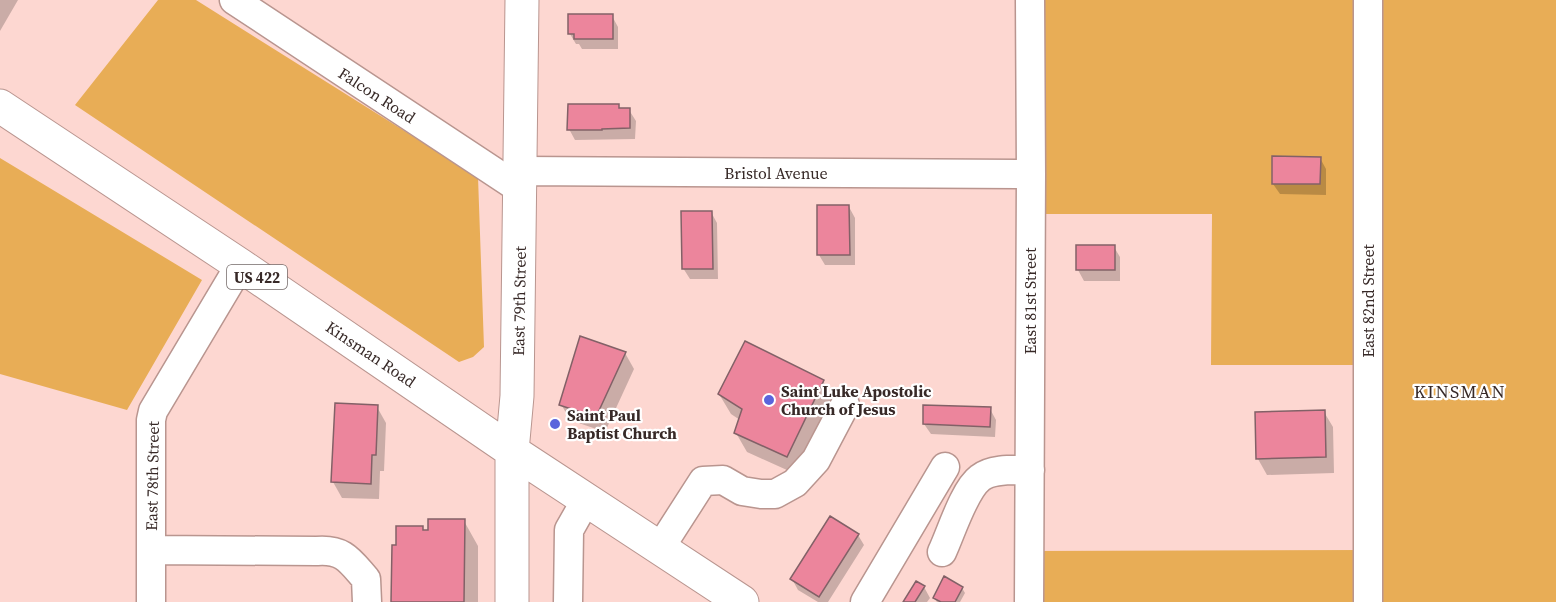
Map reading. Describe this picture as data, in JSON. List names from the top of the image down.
{
  "streets": {
    "main road": ["US 422", "East 79th Street", "Kinsman Road"],
    "street": [
      "Falcon Road",
      "Bristol Avenue",
      "East 81st Street",
      "East 82nd Street",
      "East 78th Street"
    ]
  },
  "crossings": [
    ["Falcon Road", "Bristol Avenue"],
    ["Falcon Road", "East 79th Street"],
    ["Bristol Avenue", "East 79th Street"],
    ["Bristol Avenue", "East 81st Street"],
    ["East 79th Street", "Kinsman Road"],
    ["Kinsman Road", "East 78th Street"]
  ],
  "districts": ["KINSMAN"],
  "places": ["Saint Luke Apostolic Church of Jesus", "Saint Paul Baptist Church"]
}
